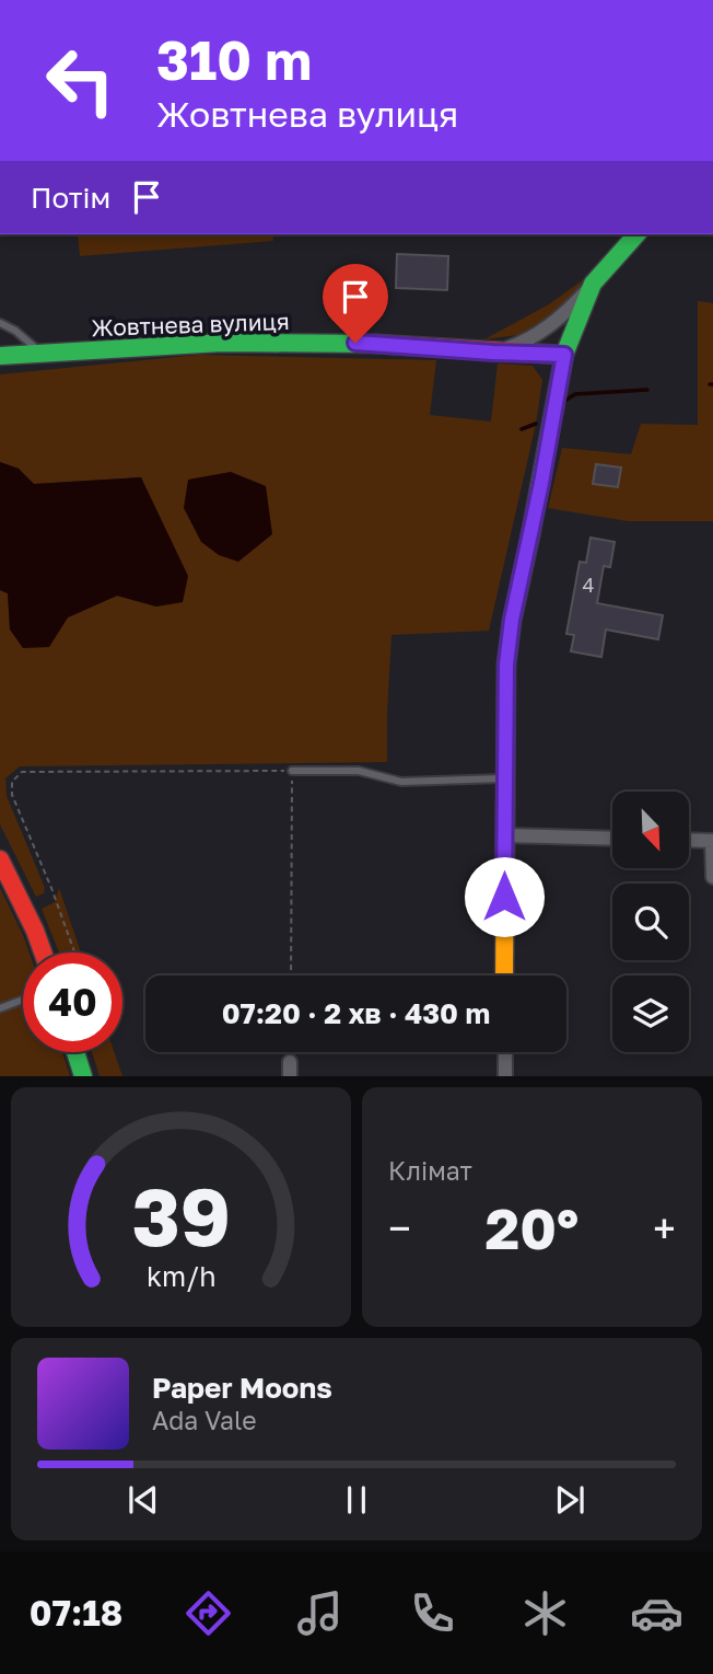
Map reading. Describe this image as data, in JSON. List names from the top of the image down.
{
  "streets": {
    "main road": ["Жовтнева вулиця"]
  },
  "house_numbers": ["4"],
  "north": "bottom right",
  "page": {
    "turn": ["310 m", "Жовтнева вулиця"],
    "then": "Потім",
    "limit": "40",
    "trip": "07:20 · 2 хв · 430 m",
    "tile": "Клімат",
    "heat": ["−", "20°", "+"],
    "song": ["Paper Moons", "Ada Vale"],
    "tabs": "07:18",
    "gauge": ["39", "km/h"]
  }
}
